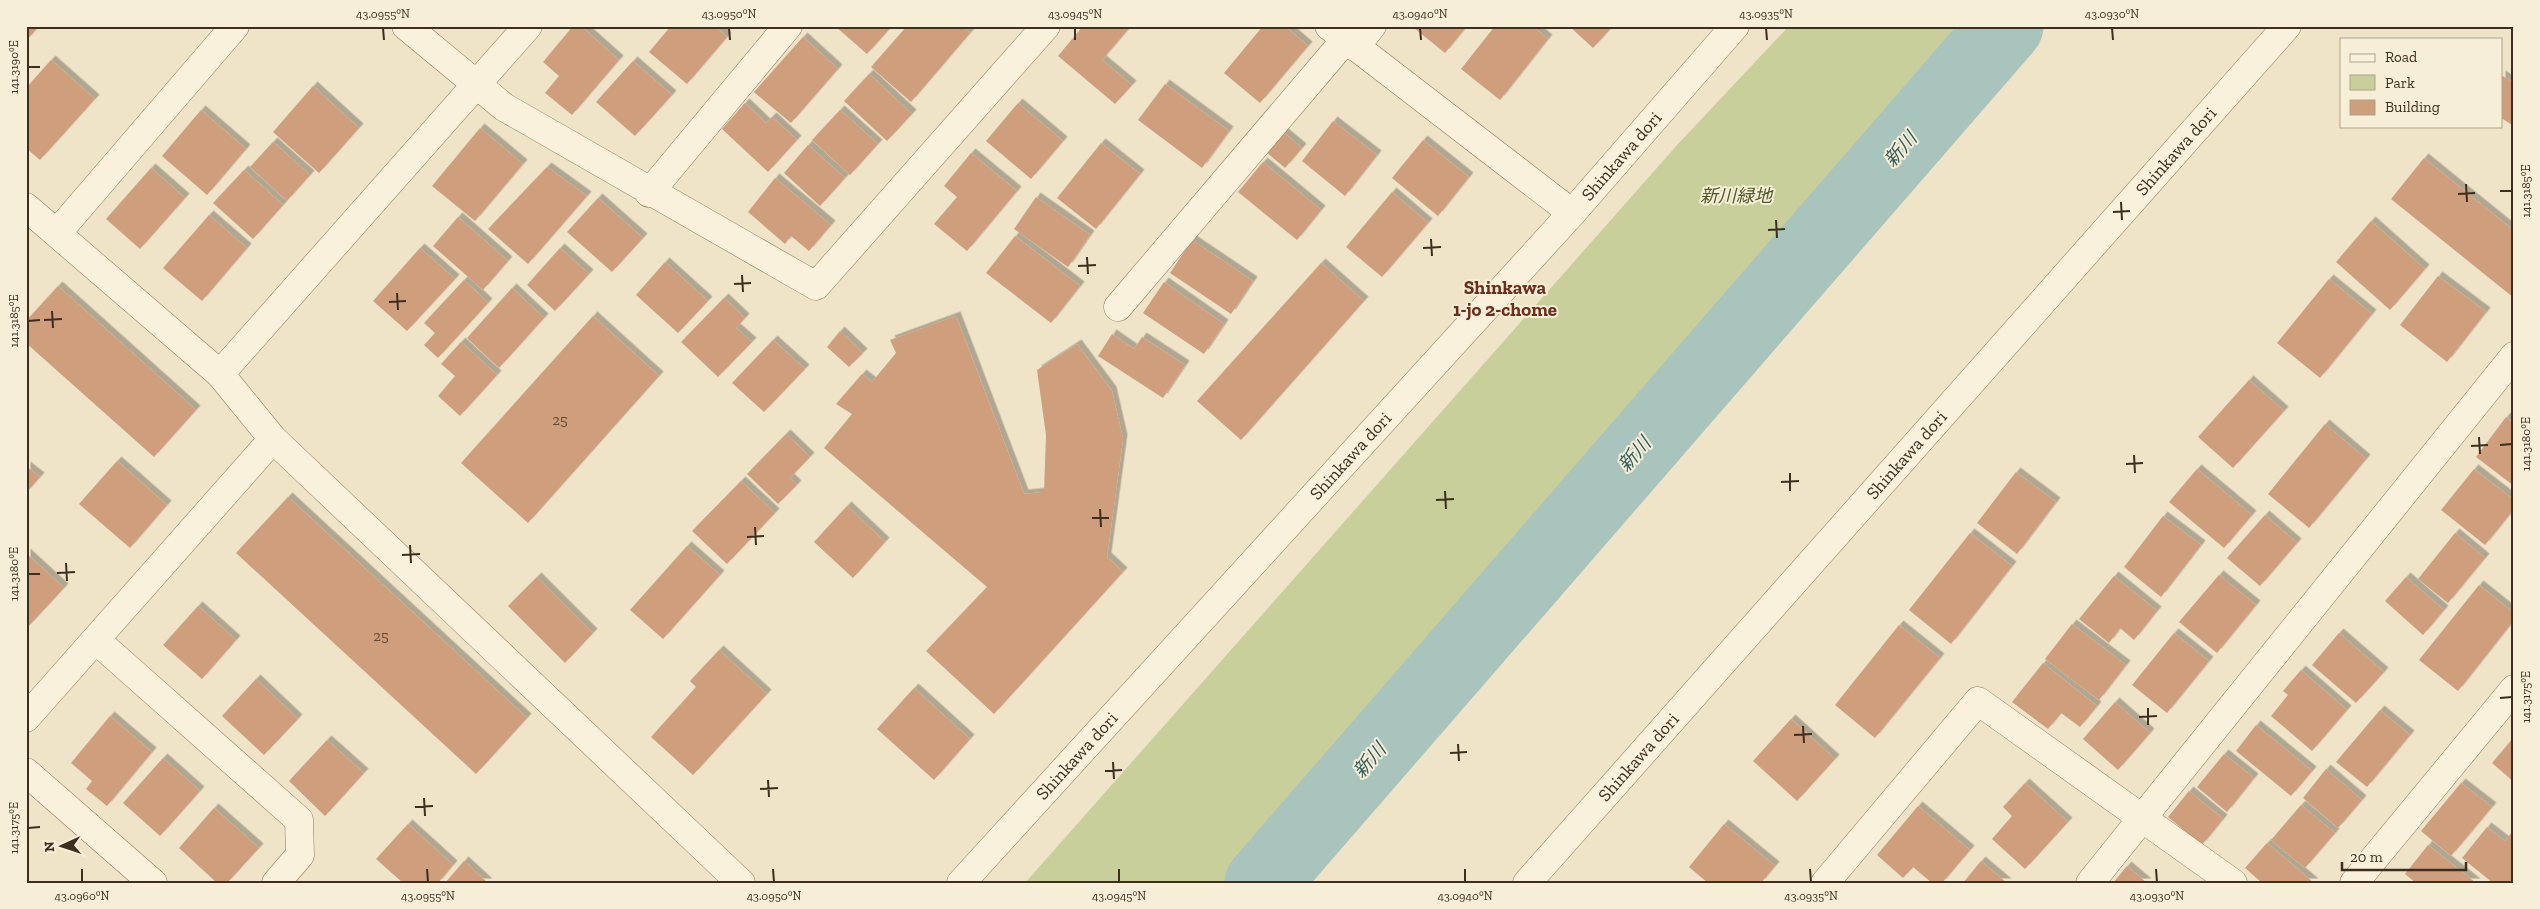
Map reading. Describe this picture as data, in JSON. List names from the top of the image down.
{
  "streets": {
    "street": ["Shinkawa dori"]
  },
  "districts": ["Shinkawa 1-jo 2-chome"],
  "water": ["新川"],
  "parks": ["新川緑地"],
  "house_numbers": ["25", "25"],
  "legend": ["Road", "Park", "Building"],
  "scale_bar": "20 m",
  "north": "left",
  "coordinates": [
    "43.0955°N",
    "43.0950°N",
    "43.0945°N",
    "43.0940°N",
    "43.0935°N",
    "43.0930°N",
    "141.3190°E",
    "141.3185°E",
    "141.3180°E",
    "141.3175°E",
    "43.0960°N"
  ]
}
